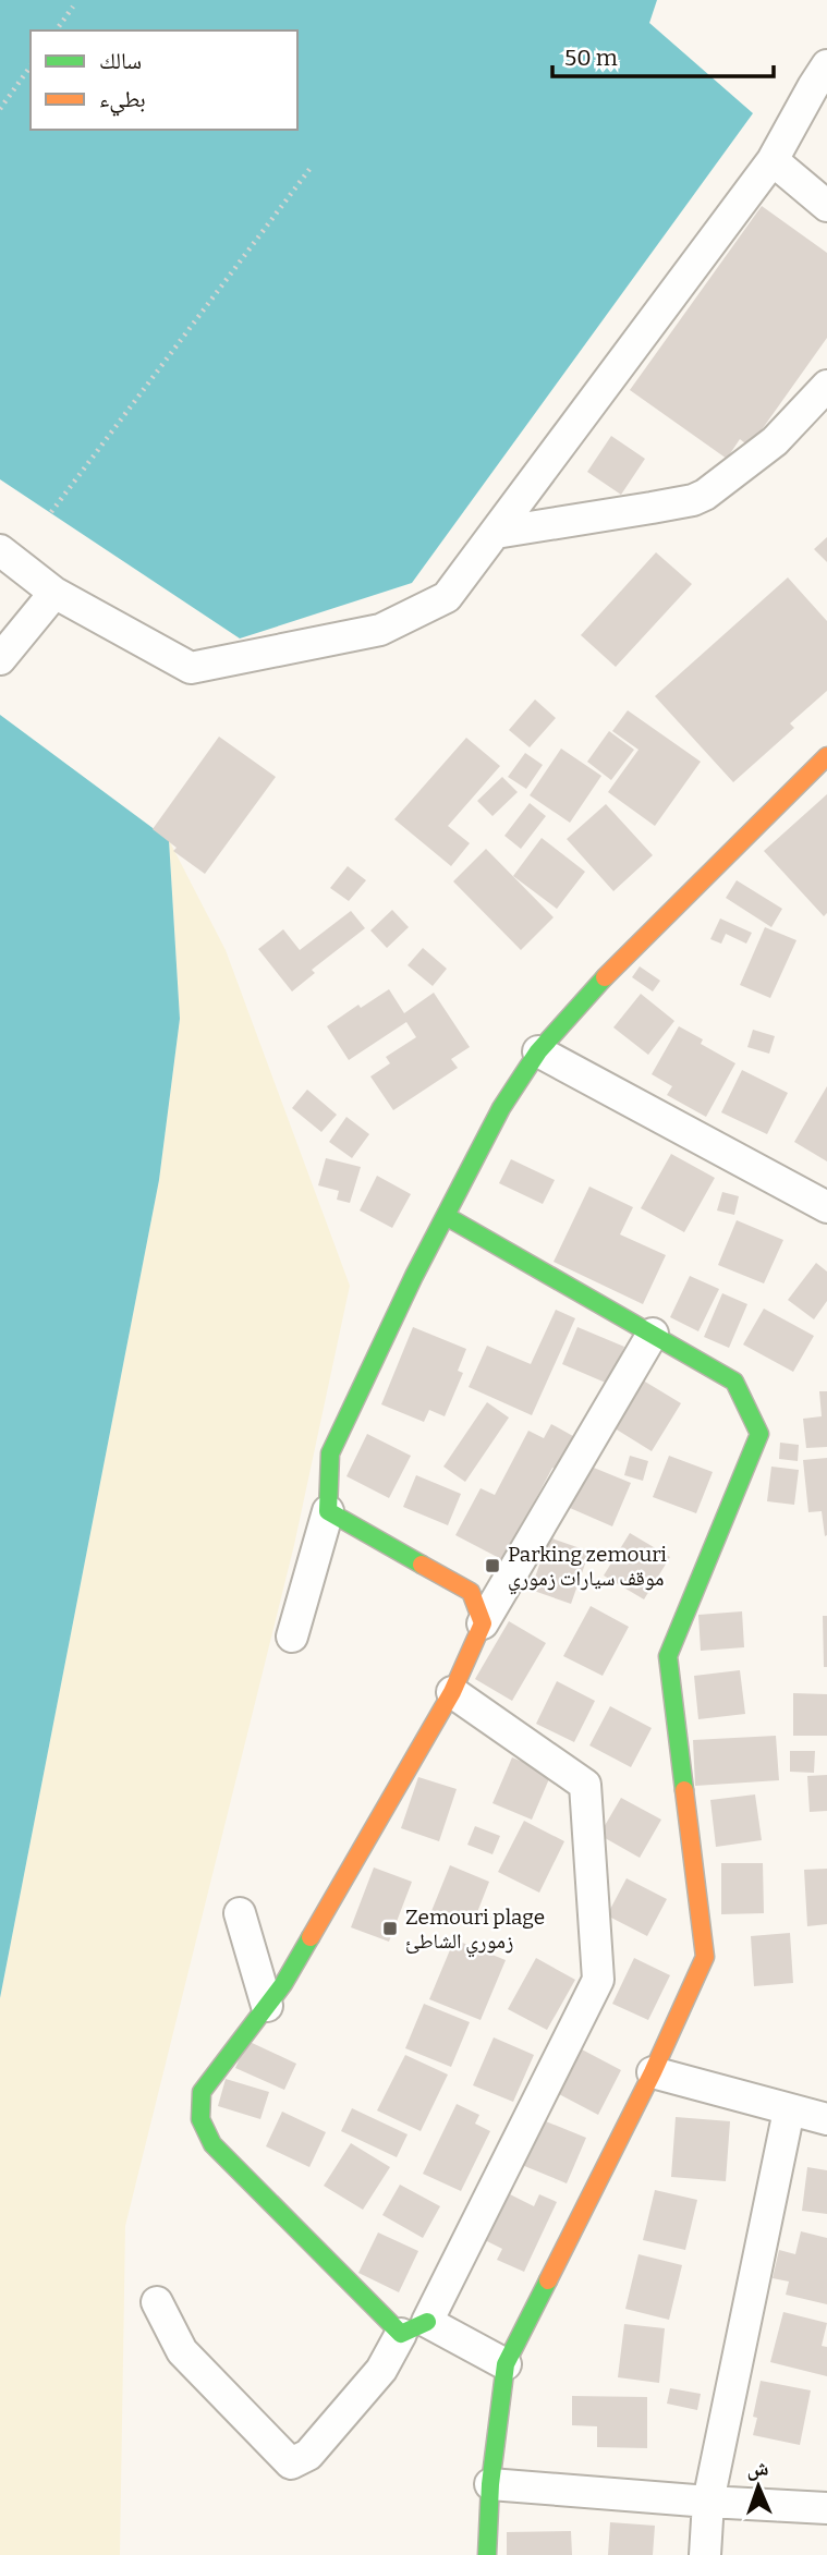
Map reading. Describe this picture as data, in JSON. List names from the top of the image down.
{
  "places": {
    "transit": ["Parking zemouri موقف سيارات زموري", "Zemouri plage زموري الشاطئ"]
  },
  "legend": ["سالك", "بطيء"],
  "scale_bar": "50 m",
  "north": "top"
}
